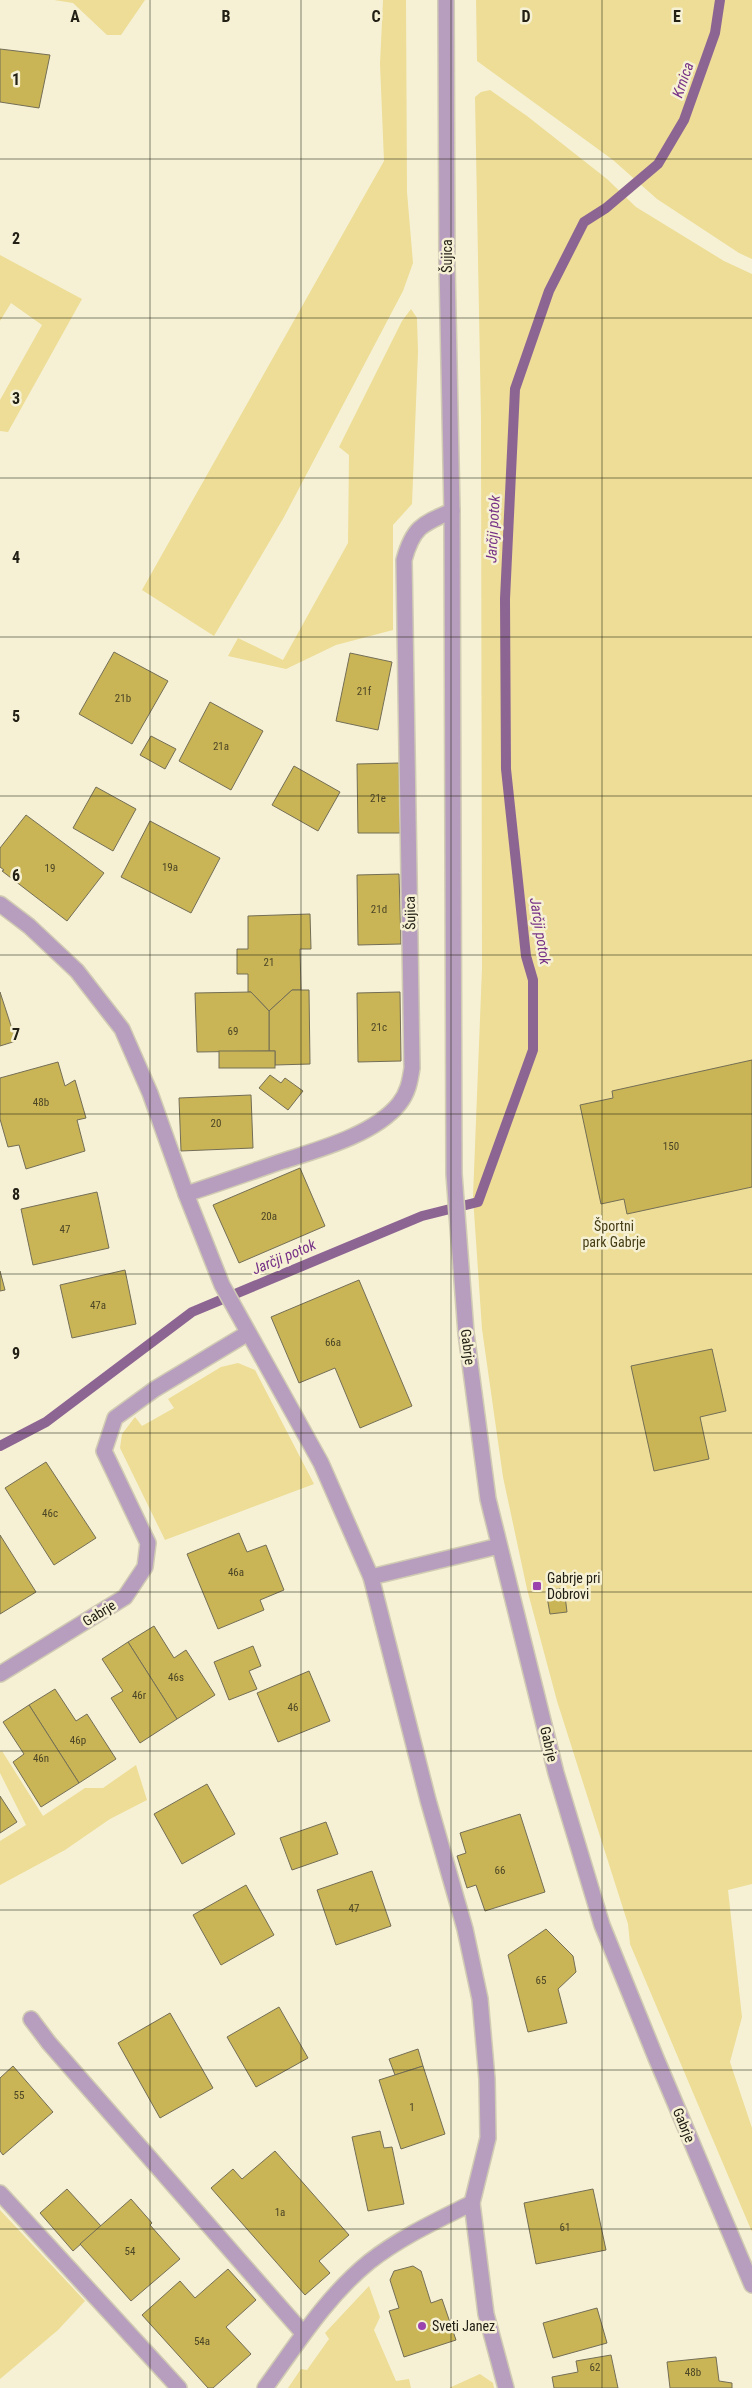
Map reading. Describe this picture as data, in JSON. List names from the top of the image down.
{
  "streets": {
    "street": ["Šujica", "Gabrje"]
  },
  "crossings": [
    ["Šujica", "Gabrje"]
  ],
  "water": ["Krnica", "Jarčji potok"],
  "parks": ["Športni park Gabrje"],
  "places": {
    "transit": ["Gabrje pri Dobrovi"],
    "other": ["Sveti Janez"]
  },
  "house_numbers": [
    "21f",
    "21b",
    "21a",
    "21e",
    "19a",
    "19",
    "21d",
    "21",
    "21c",
    "69",
    "48b",
    "20",
    "150",
    "20a",
    "47",
    "47a",
    "66a",
    "46c",
    "46a",
    "46s",
    "46r",
    "46",
    "46p",
    "46n",
    "66",
    "47",
    "65",
    "55",
    "1",
    "1a",
    "61",
    "54",
    "54a",
    "62",
    "48b"
  ],
  "grid": {
    "columns": [
      "A",
      "B",
      "C",
      "D",
      "E"
    ],
    "rows": [
      "1",
      "2",
      "3",
      "4",
      "5",
      "6",
      "7",
      "8",
      "9"
    ]
  }
}
